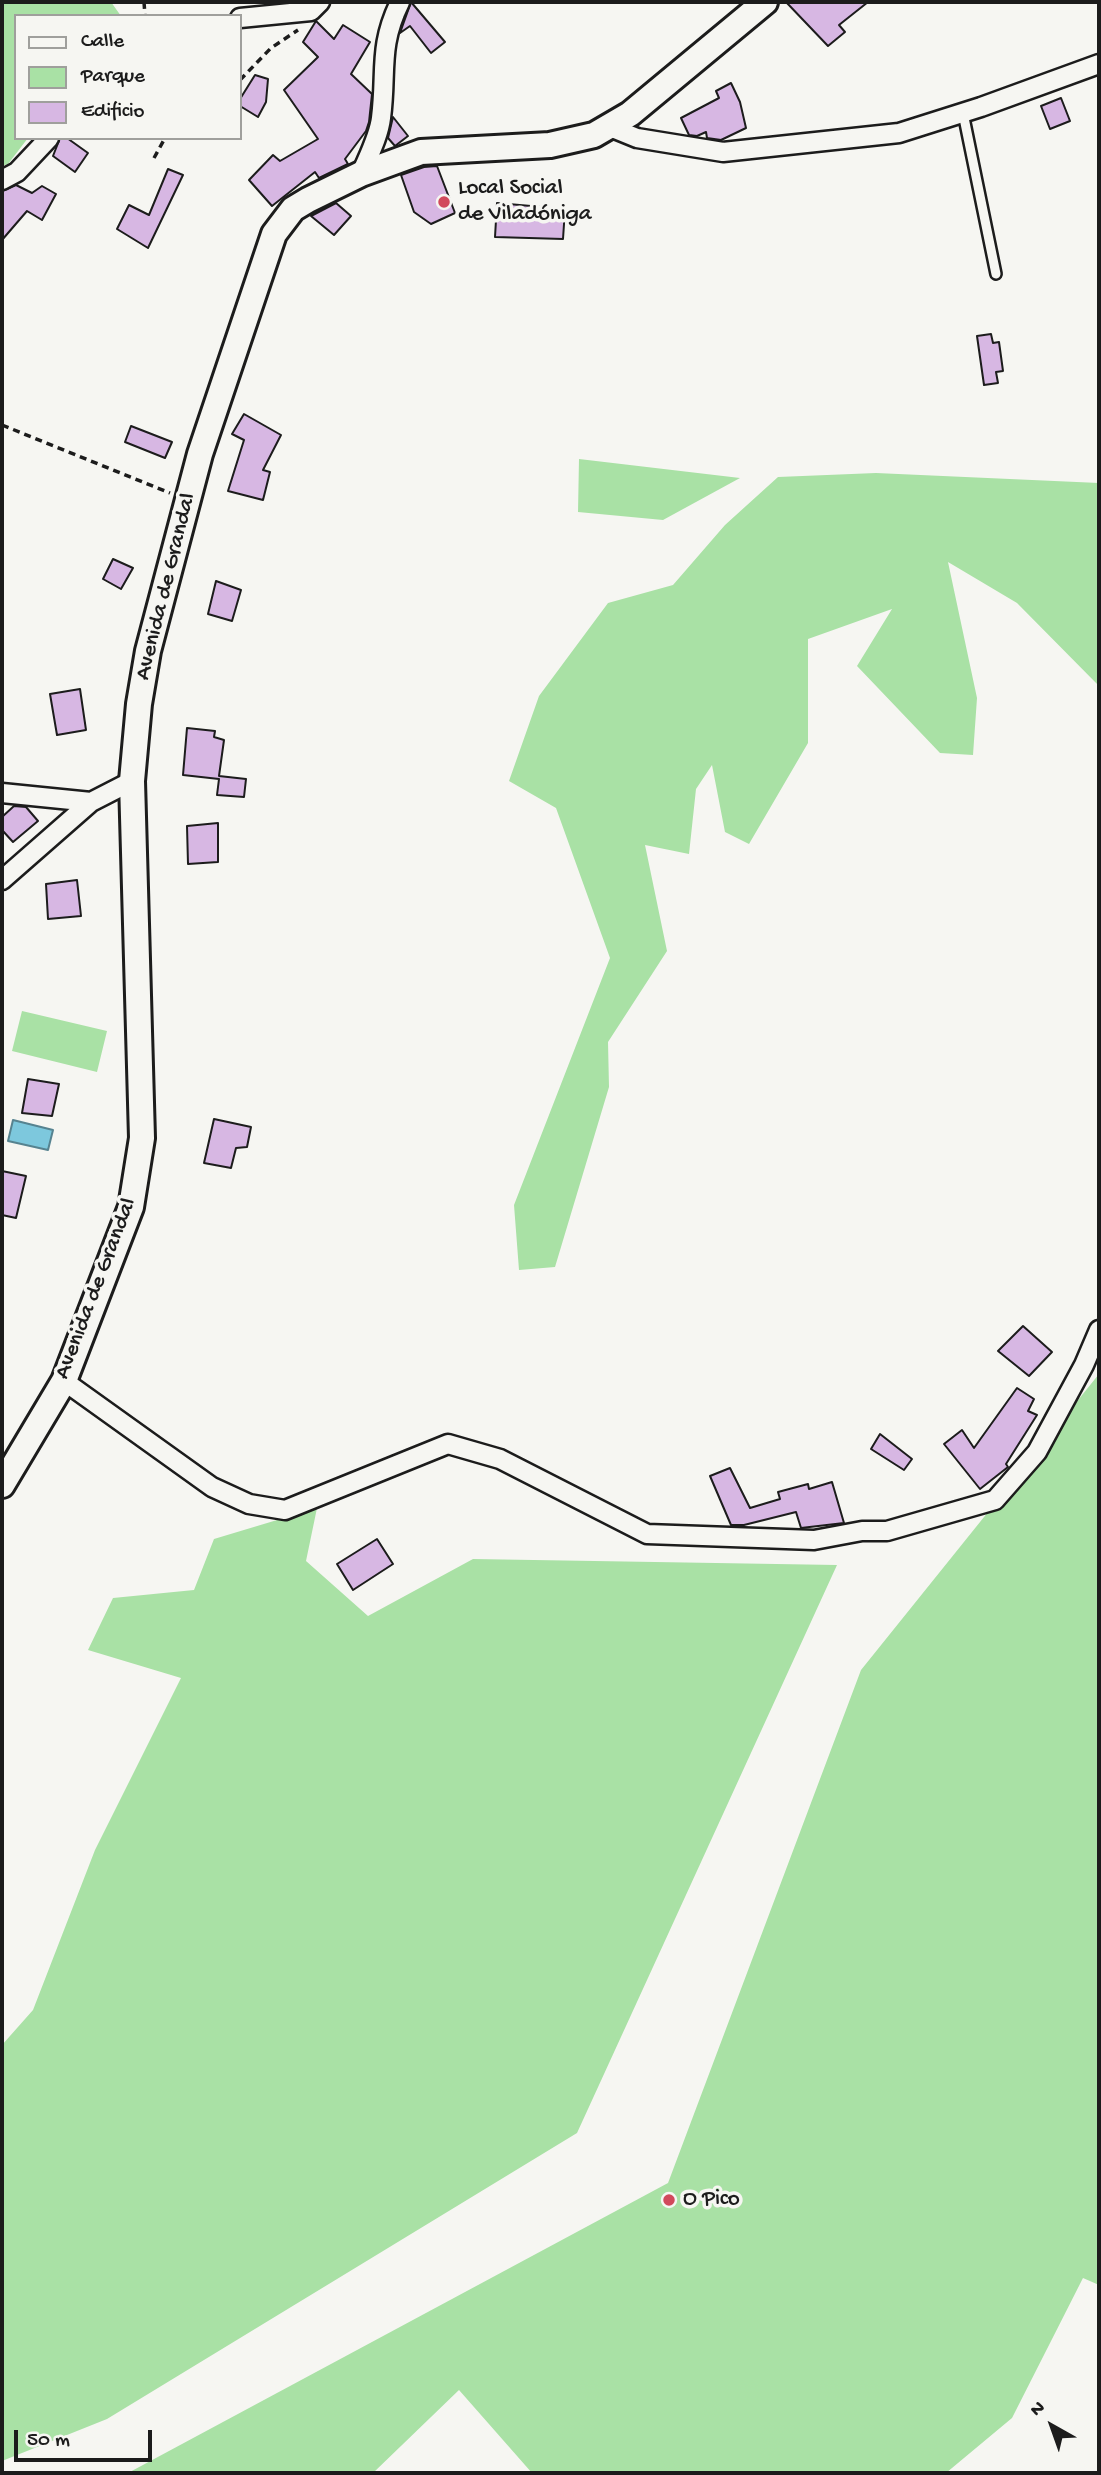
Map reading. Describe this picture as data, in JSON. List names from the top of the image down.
{
  "streets": {
    "street": ["Avenida de Grandal"]
  },
  "places": ["Local Social de Viladóniga", "O Pico"],
  "legend": ["Calle", "Parque", "Edificio"],
  "scale_bar": "50 m",
  "north": "top left"
}
